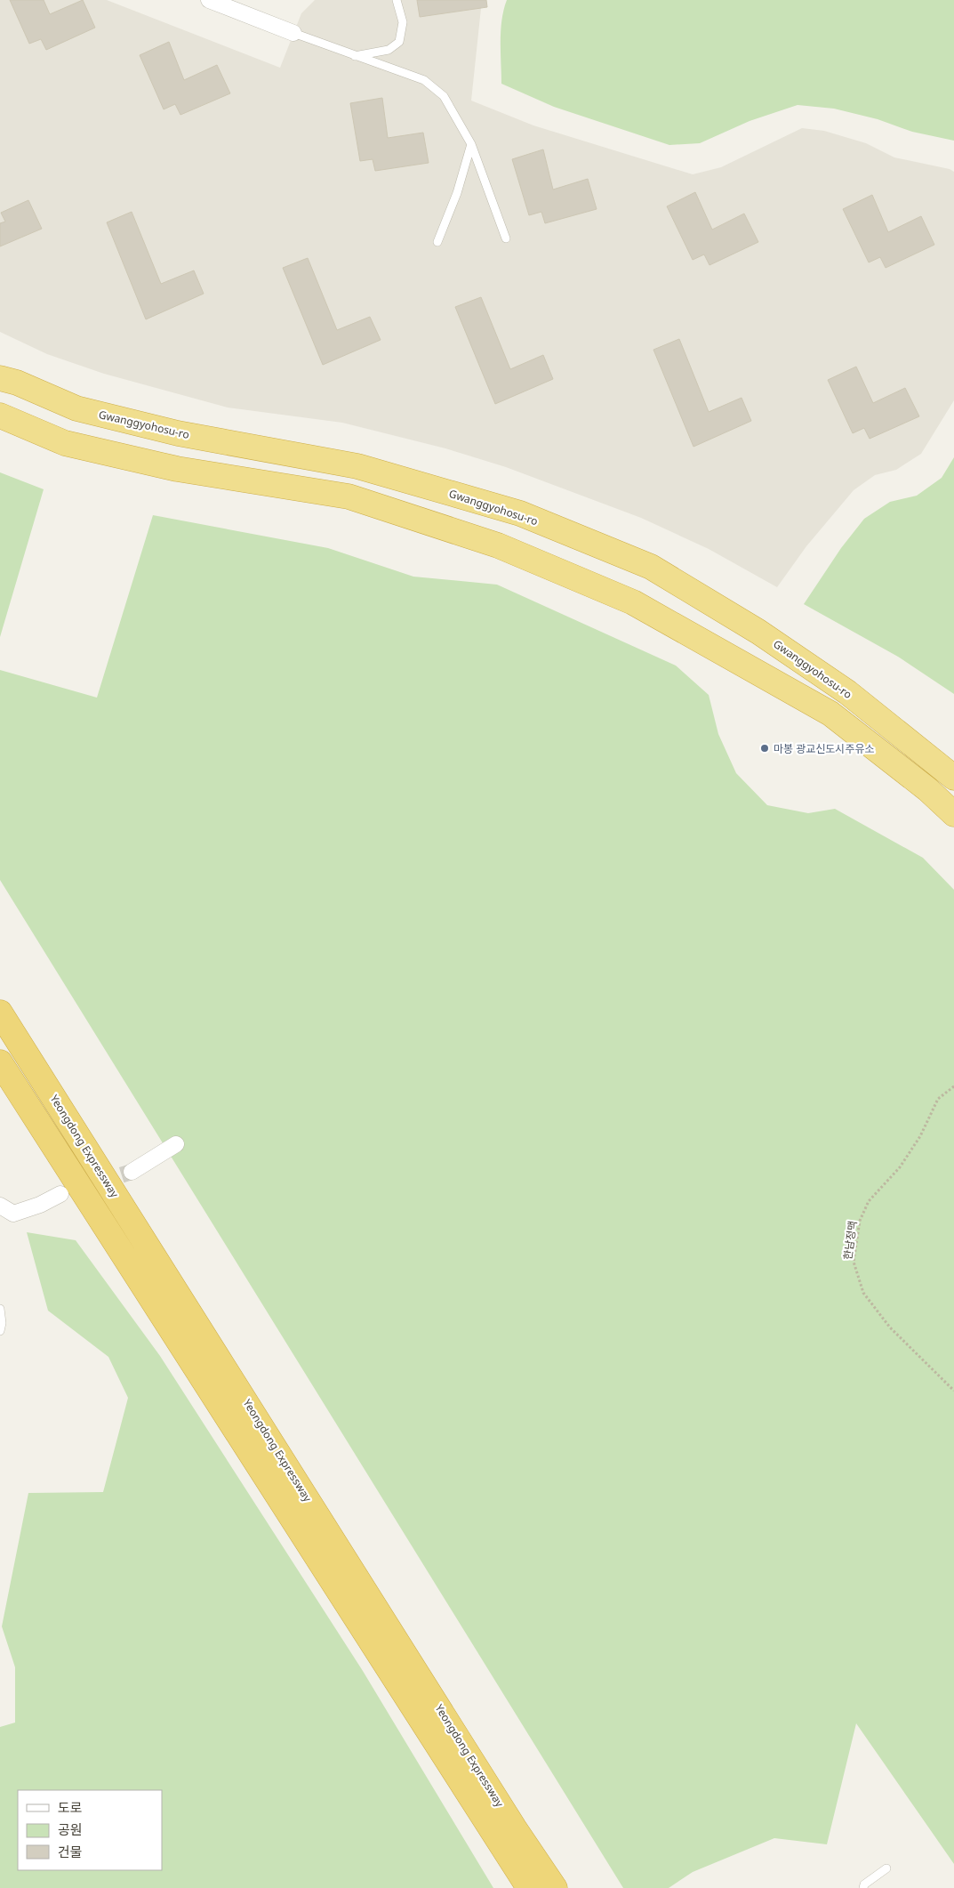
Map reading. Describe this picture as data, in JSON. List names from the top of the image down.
{
  "streets": {
    "highway": ["Gwanggyohosu-ro", "Yeongdong Expressway"],
    "path": ["한남정맥"]
  },
  "places": ["마봉 광교신도시주유소"],
  "legend": ["도로", "공원", "건물"]
}
